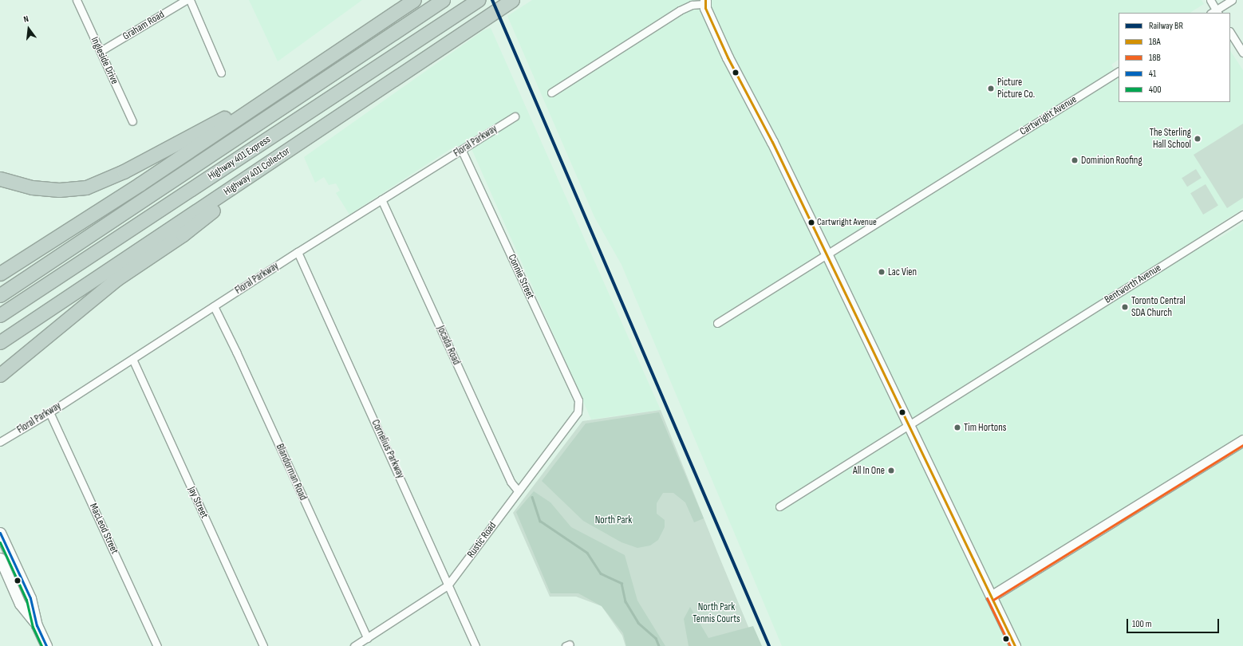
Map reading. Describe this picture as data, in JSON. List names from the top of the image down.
{
  "streets": {
    "highway": ["Highway 401 Express", "Highway 401 Collector"],
    "street": [
      "Graham Road",
      "Ingleside Drive",
      "Cartwright Avenue",
      "Floral Parkway",
      "Connie Street",
      "Bentworth Avenue",
      "Jocada Road",
      "Cornelius Parkway",
      "Blandorman Road",
      "Jay Street",
      "MacLeod Street",
      "Rustic Road"
    ]
  },
  "crossings": [
    ["Graham Road", "Ingleside Drive"],
    ["Floral Parkway", "Connie Street"],
    ["Floral Parkway", "Jocada Road"],
    ["Floral Parkway", "Cornelius Parkway"],
    ["Floral Parkway", "Blandorman Road"],
    ["Floral Parkway", "Jay Street"],
    ["Floral Parkway", "MacLeod Street"],
    ["Connie Street", "Rustic Road"],
    ["Jocada Road", "Rustic Road"],
    ["Cornelius Parkway", "Rustic Road"],
    ["Blandorman Road", "Rustic Road"]
  ],
  "parks": ["North Park", "North Park Tennis Courts"],
  "places": [
    "Picture Picture Co.",
    "The Sterling Hall School",
    "Dominion Roofing",
    "Cartwright Avenue",
    "Lac Vien",
    "Toronto Central SDA Church",
    "Tim Hortons",
    "All In One"
  ],
  "lines": [
    "rail line BR",
    "transit line 18A",
    "transit line 18B",
    "transit line 41",
    "transit line 400"
  ],
  "legend": [
    "Railway BR",
    "18A",
    "18B",
    "41",
    "400"
  ],
  "scale_bar": "100 m",
  "north": "top"
}
